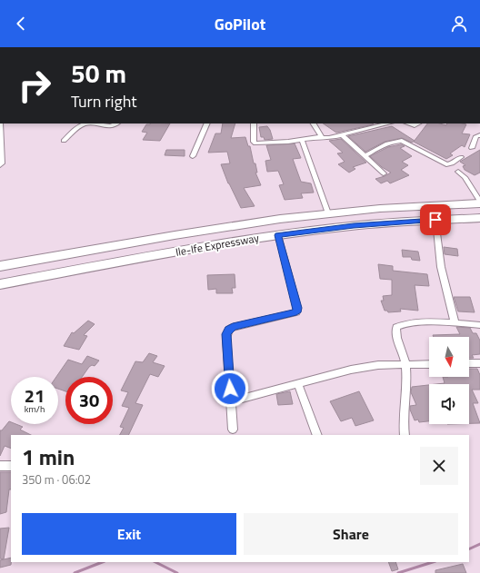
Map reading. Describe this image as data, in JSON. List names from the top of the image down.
{
  "streets": {
    "highway": ["Ile-Ife Expressway"]
  },
  "north": "bottom",
  "page": {
    "header": "GoPilot",
    "turn": ["50 m", "Turn right"],
    "speed": "21 km/h",
    "limit": "30",
    "heading": ["1 min", "350 m · 06:02"],
    "buttons": ["Exit", "Share"]
  }
}
